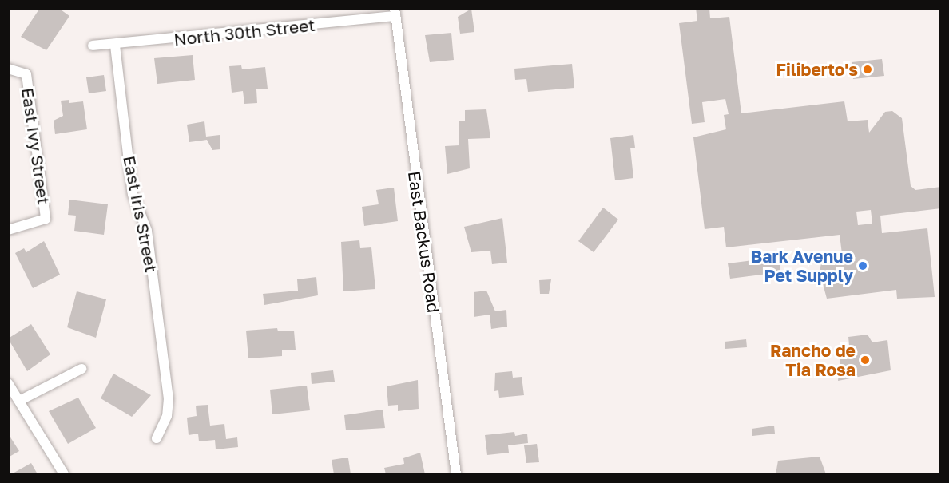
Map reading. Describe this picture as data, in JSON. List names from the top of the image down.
{
  "streets": {
    "street": [
      "North 30th Street",
      "East Ivy Street",
      "East Iris Street",
      "East Backus Road"
    ]
  },
  "crossings": [
    ["North 30th Street", "East Iris Street"],
    ["North 30th Street", "East Backus Road"]
  ],
  "places": ["Filiberto's", "Bark Avenue Pet Supply", "Rancho de Tia Rosa"]
}
